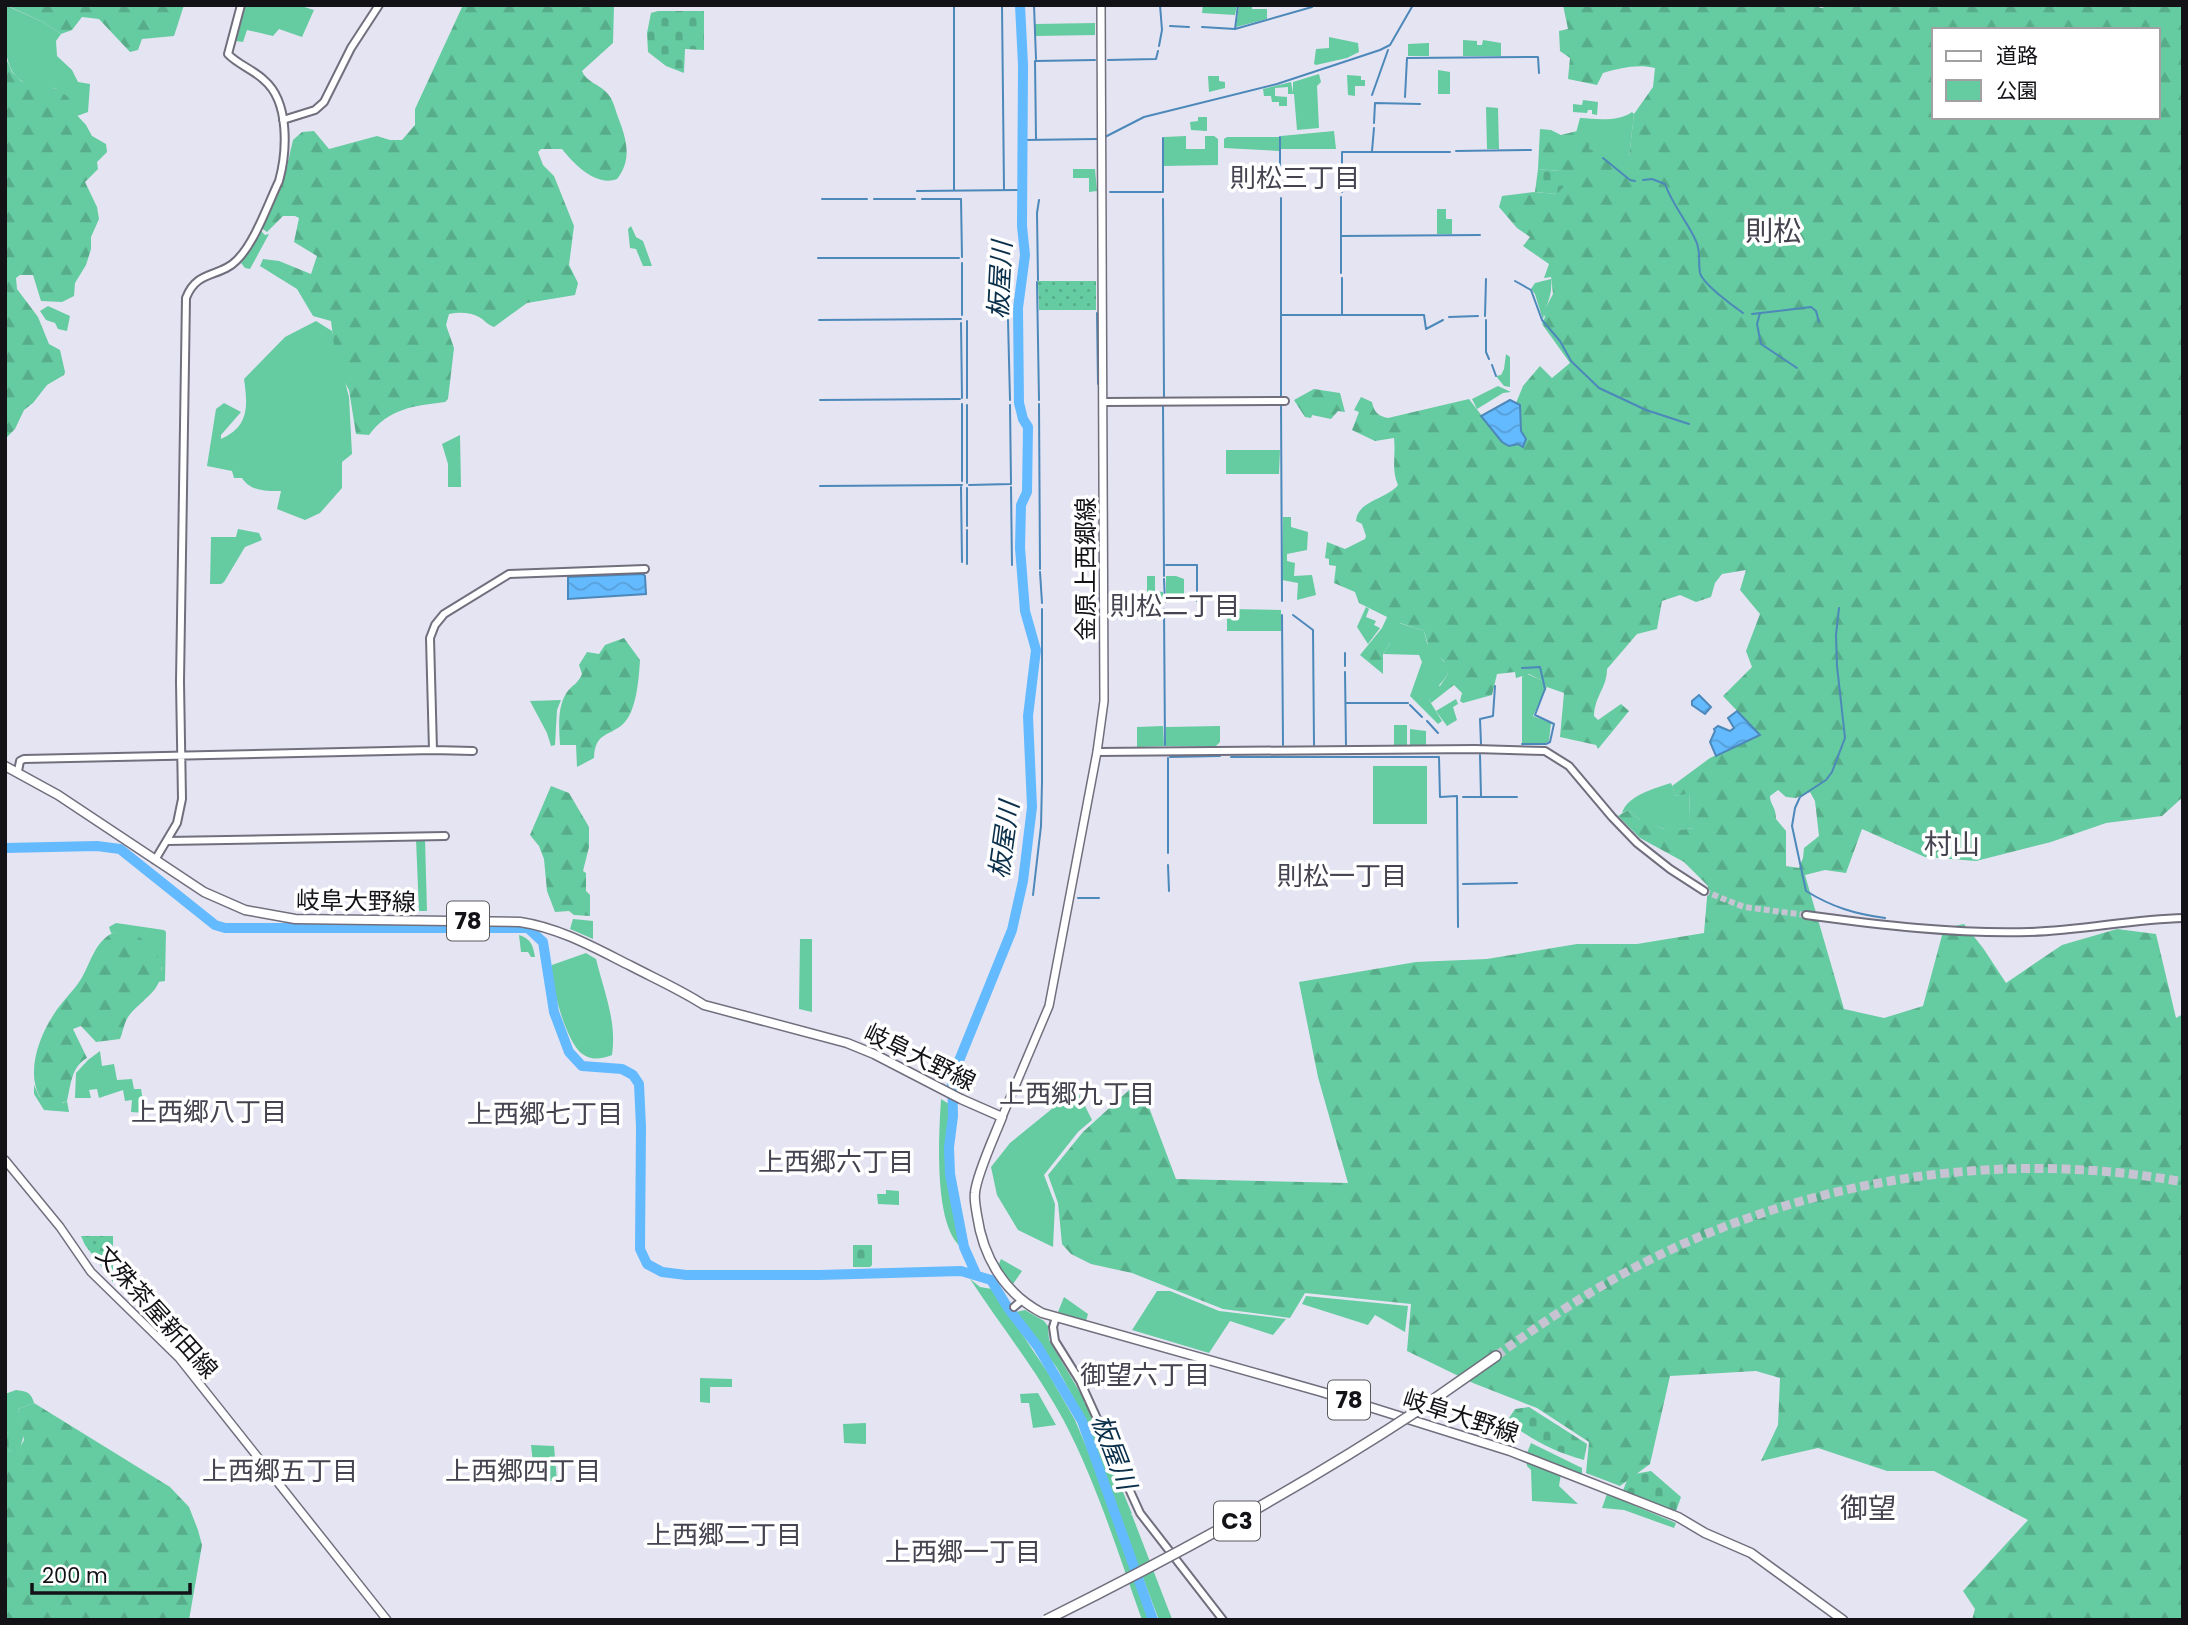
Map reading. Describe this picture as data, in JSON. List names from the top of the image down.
{
  "streets": {
    "highway": ["C3"],
    "main road": [
      "金原上西郷線",
      "岐阜大野線",
      "78",
      "文殊茶屋新田線"
    ]
  },
  "crossings": [
    ["金原上西郷線", "岐阜大野線"]
  ],
  "districts": [
    "則松三丁目",
    "則松",
    "則松二丁目",
    "村山",
    "則松一丁目",
    "上西郷九丁目",
    "上西郷八丁目",
    "上西郷七丁目",
    "上西郷六丁目",
    "御望六丁目",
    "上西郷五丁目",
    "上西郷四丁目",
    "御望",
    "上西郷二丁目",
    "上西郷一丁目"
  ],
  "water": ["板屋川"],
  "legend": ["道路", "公園"],
  "scale_bar": "200 m"
}
